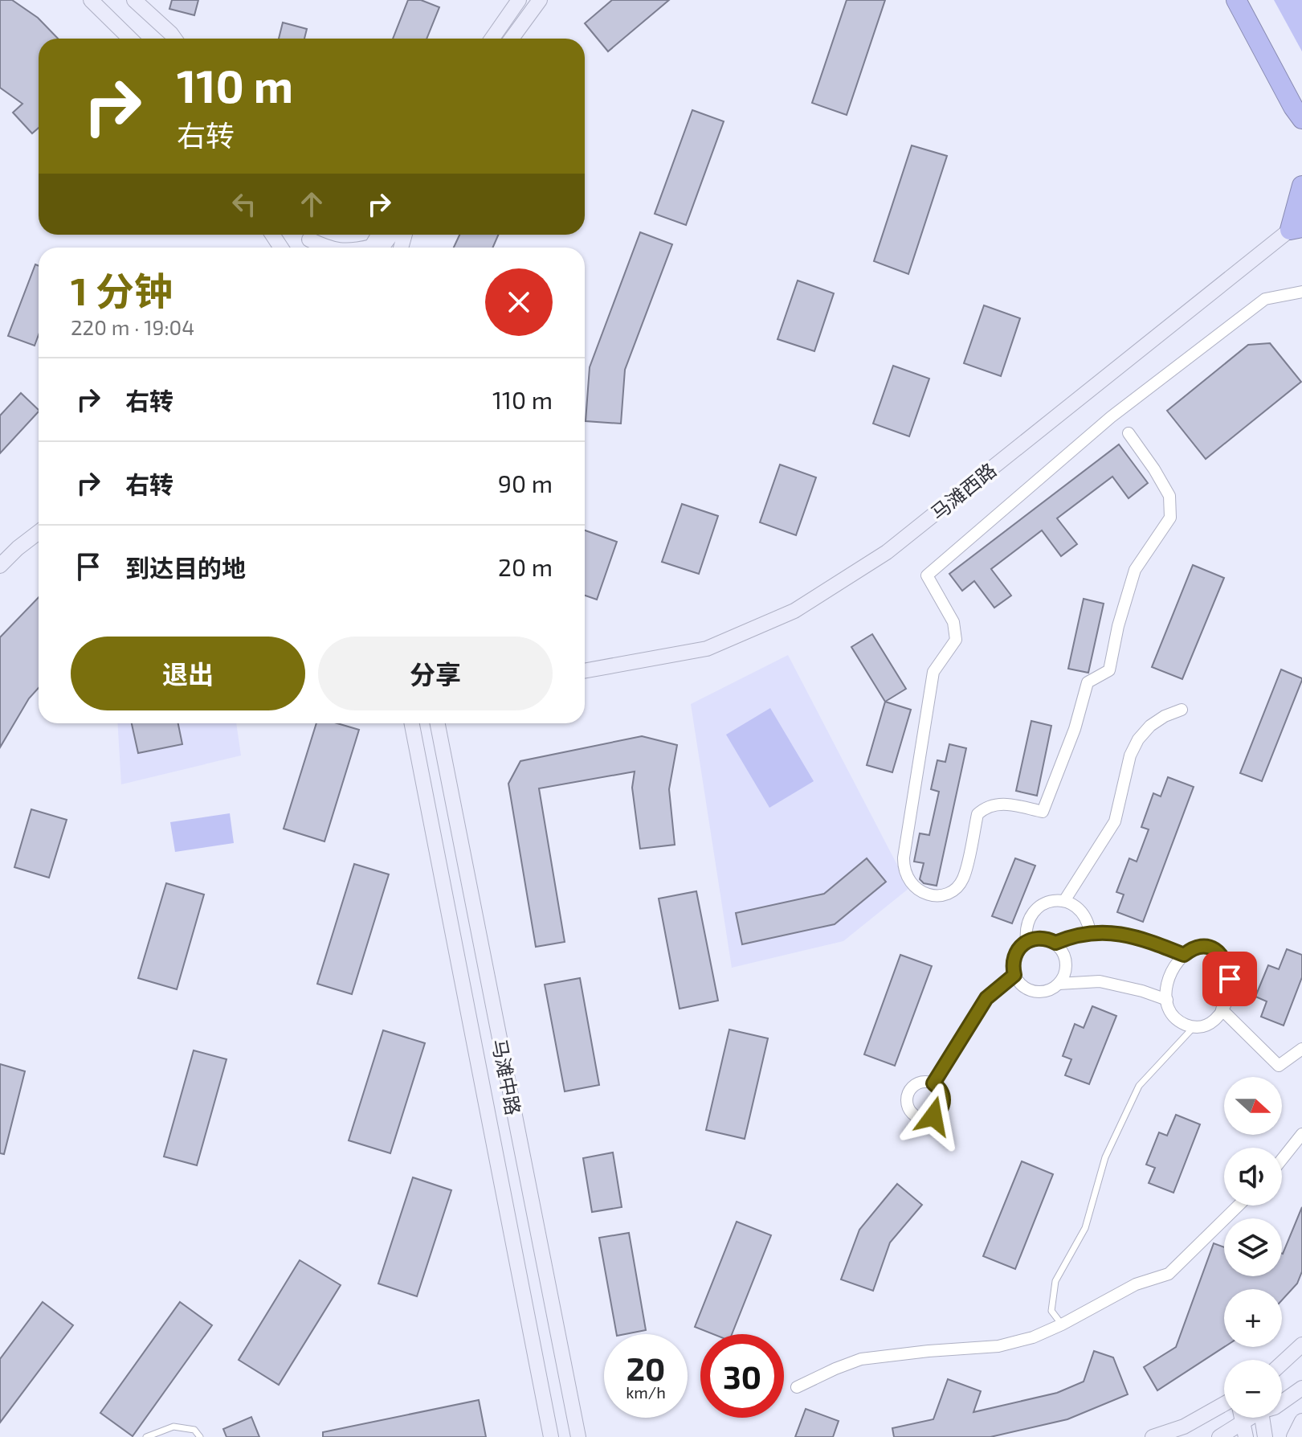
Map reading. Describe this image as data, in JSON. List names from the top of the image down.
{
  "streets": {
    "main road": ["马滩西路", "马滩中路"]
  },
  "north": "right",
  "page": {
    "turn": ["110 m", "右转"],
    "heading": ["1 分钟", "220 m · 19:04"],
    "list": [
      {
        "name": "右转",
        "value": "110 m"
      },
      {
        "name": "右转",
        "value": "90 m"
      },
      {
        "name": "到达目的地",
        "value": "20 m"
      }
    ],
    "buttons": ["退出", "分享"],
    "map_buttons": ["+", "−"],
    "speed": "20 km/h",
    "limit": "30"
  }
}
